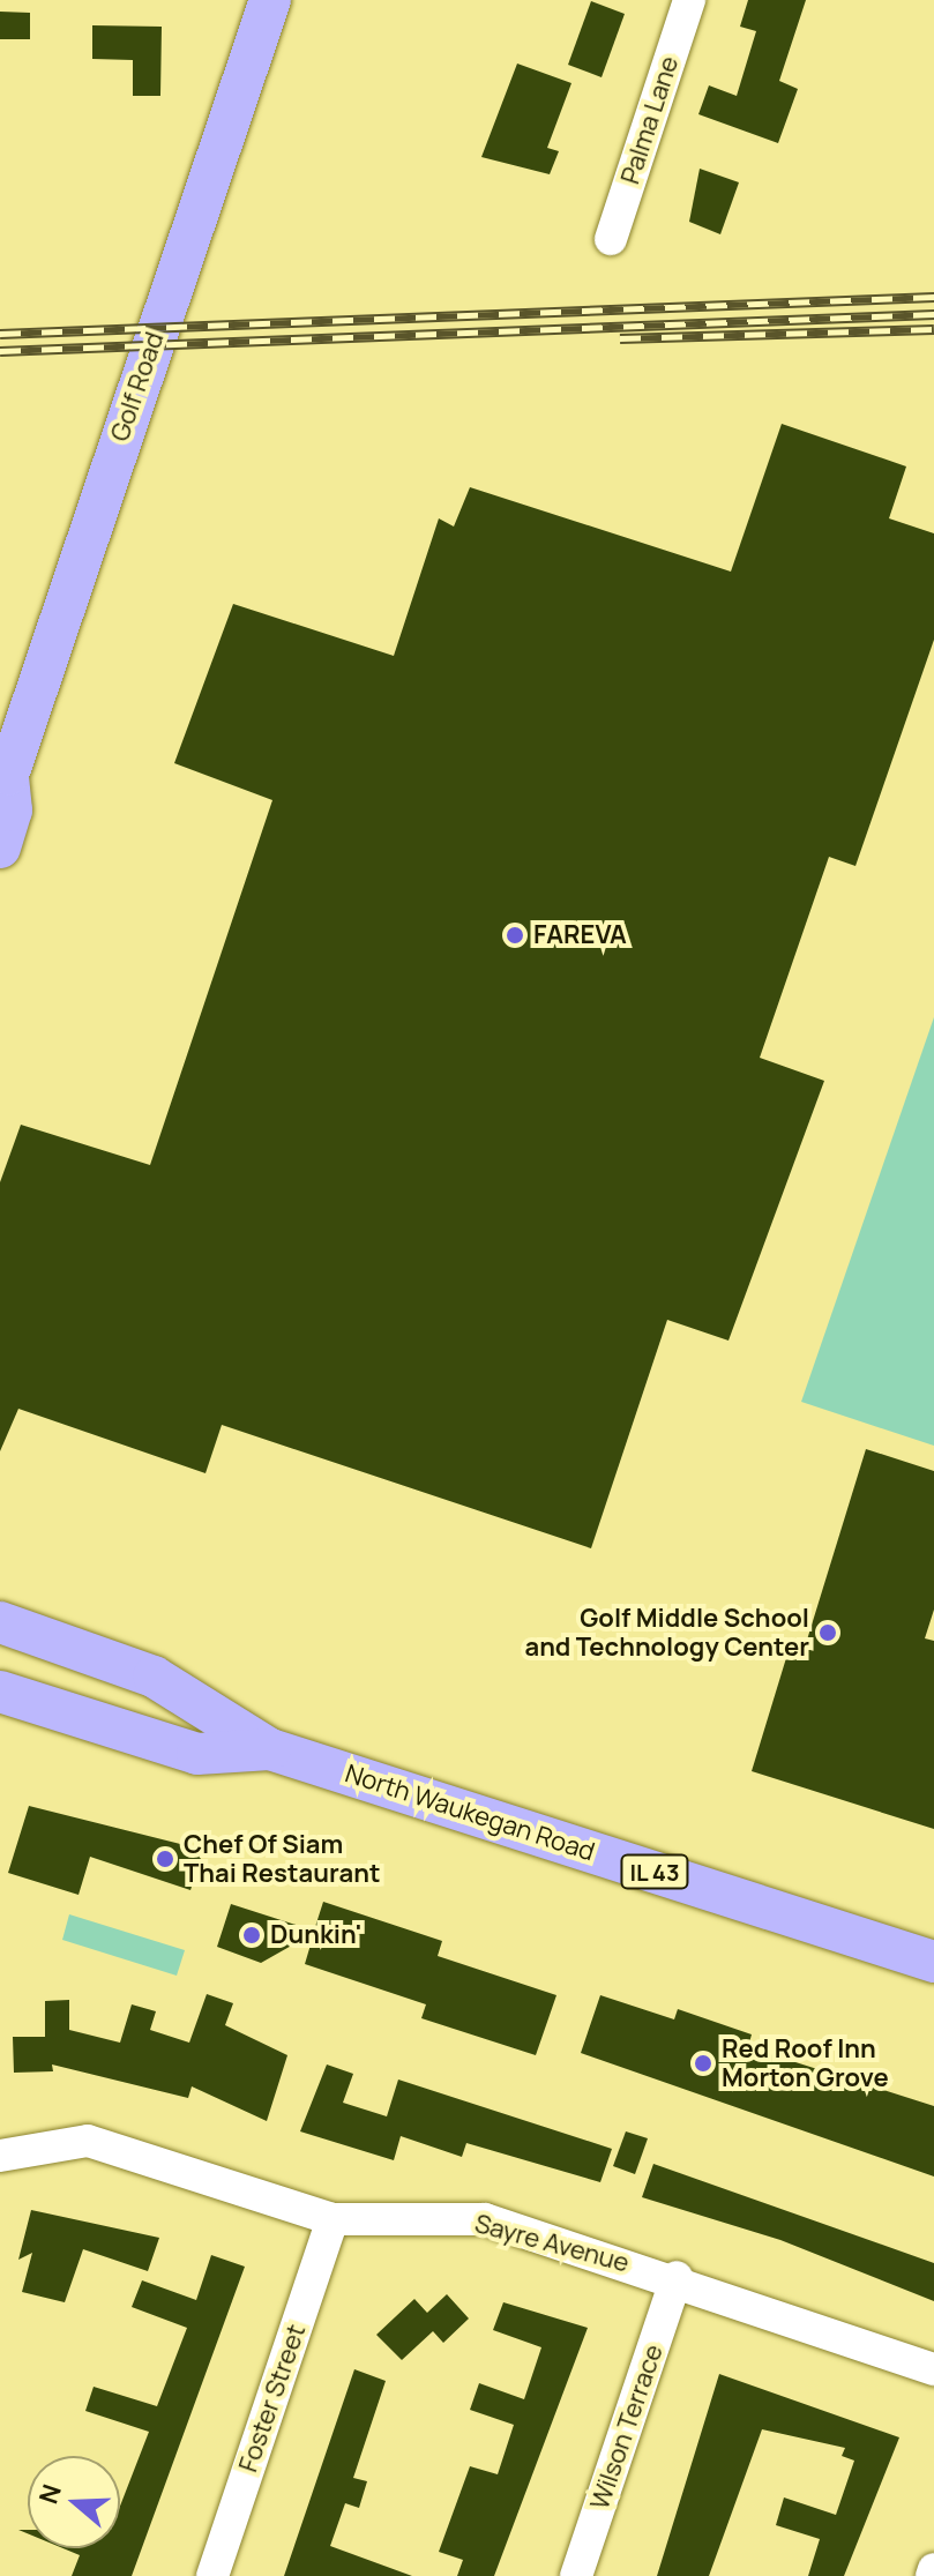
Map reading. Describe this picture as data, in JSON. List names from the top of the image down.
{
  "streets": {
    "main road": ["Golf Road", "North Waukegan Road", "IL 43"],
    "street": [
      "Palma Lane",
      "Sayre Avenue",
      "Foster Street",
      "Wilson Terrace"
    ]
  },
  "crossings": [
    ["Sayre Avenue", "Foster Street"],
    ["Sayre Avenue", "Wilson Terrace"]
  ],
  "places": [
    "FAREVA",
    "Golf Middle School and Technology Center",
    "Chef Of Siam Thai Restaurant",
    "Dunkin'",
    "Red Roof Inn Morton Grove"
  ],
  "north": "left"
}
